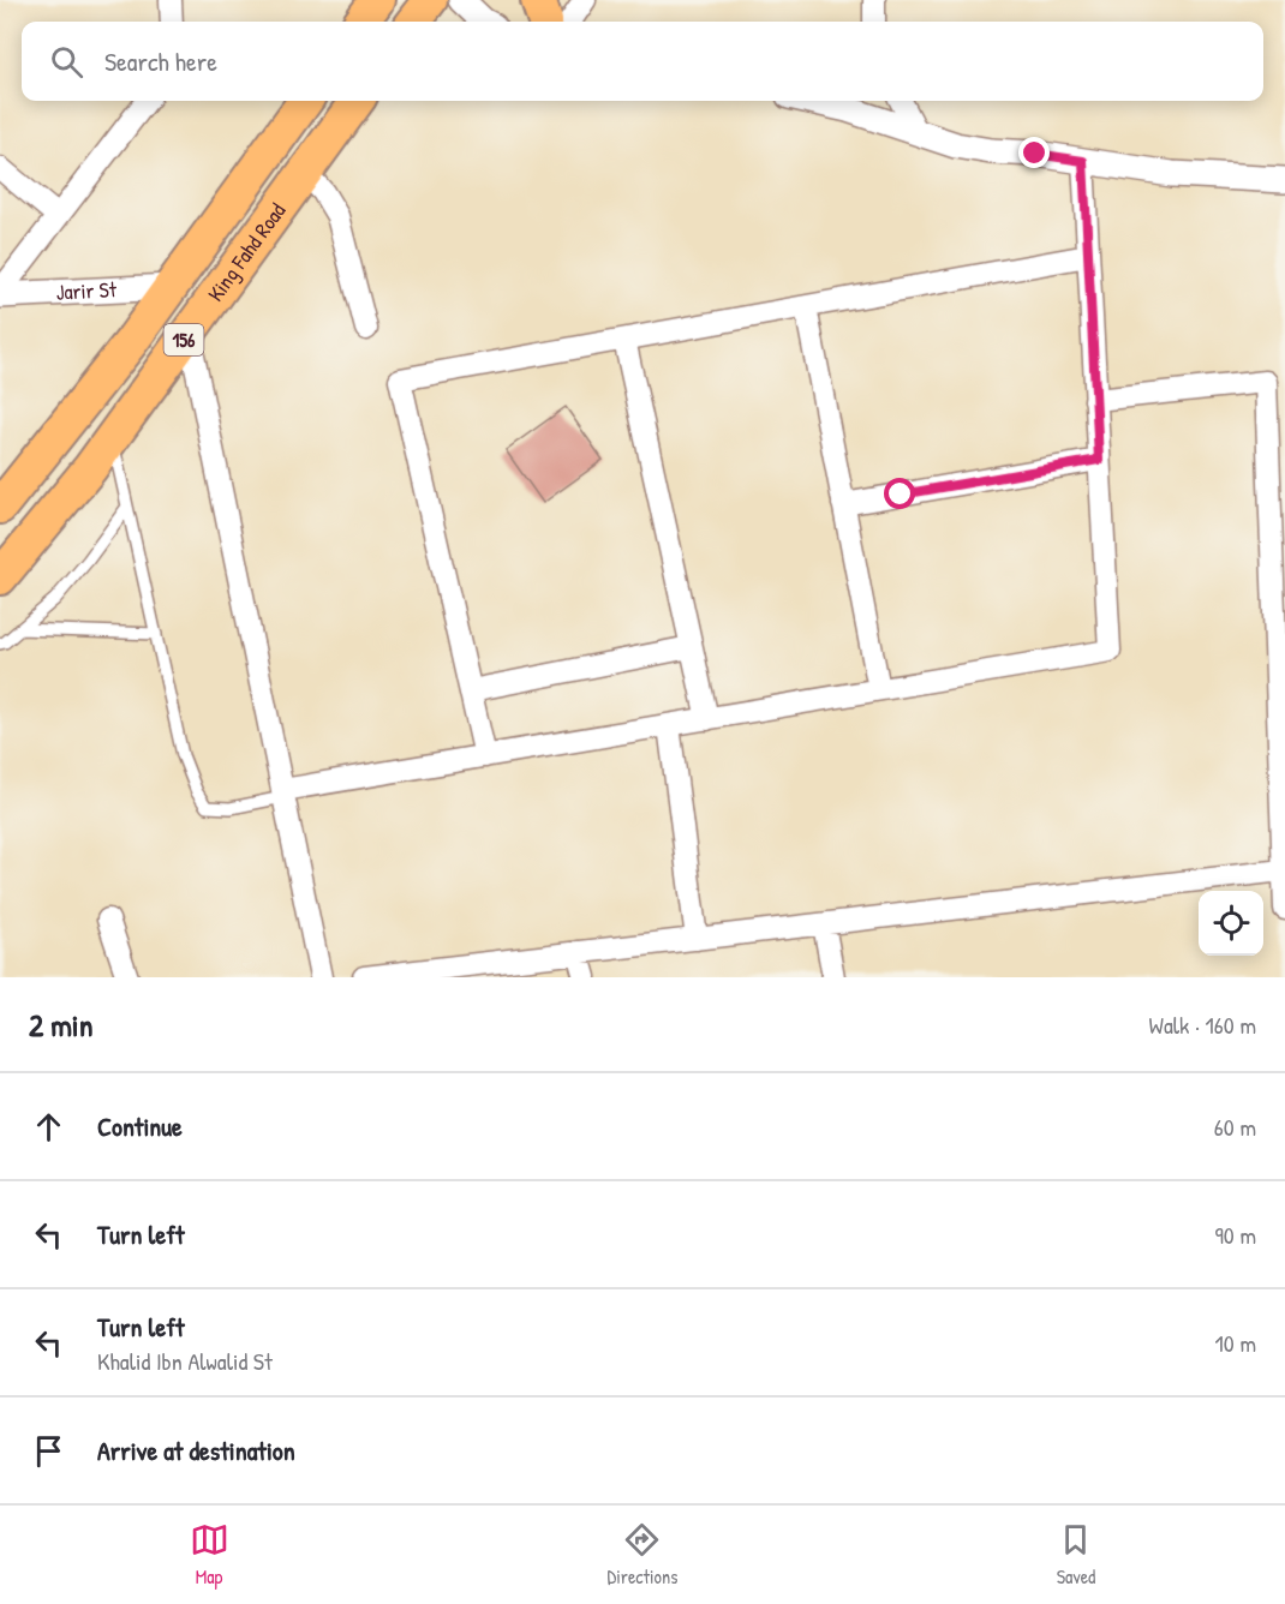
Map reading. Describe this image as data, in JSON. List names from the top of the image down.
{
  "streets": {
    "highway": ["King Fahd Road", "156"],
    "street": ["Jarir St"]
  },
  "crossings": [
    ["King Fahd Road", "Jarir St"]
  ],
  "page": {
    "search": "Search here",
    "heading": ["2 min", "Walk · 160 m"],
    "list": [
      ["Continue", "60 m"],
      ["Turn left", "90 m"],
      ["Turn left", "Khalid Ibn Alwalid St", "10 m"],
      "Arrive at destination"
    ],
    "nav": ["Map", "Directions", "Saved"]
  }
}
